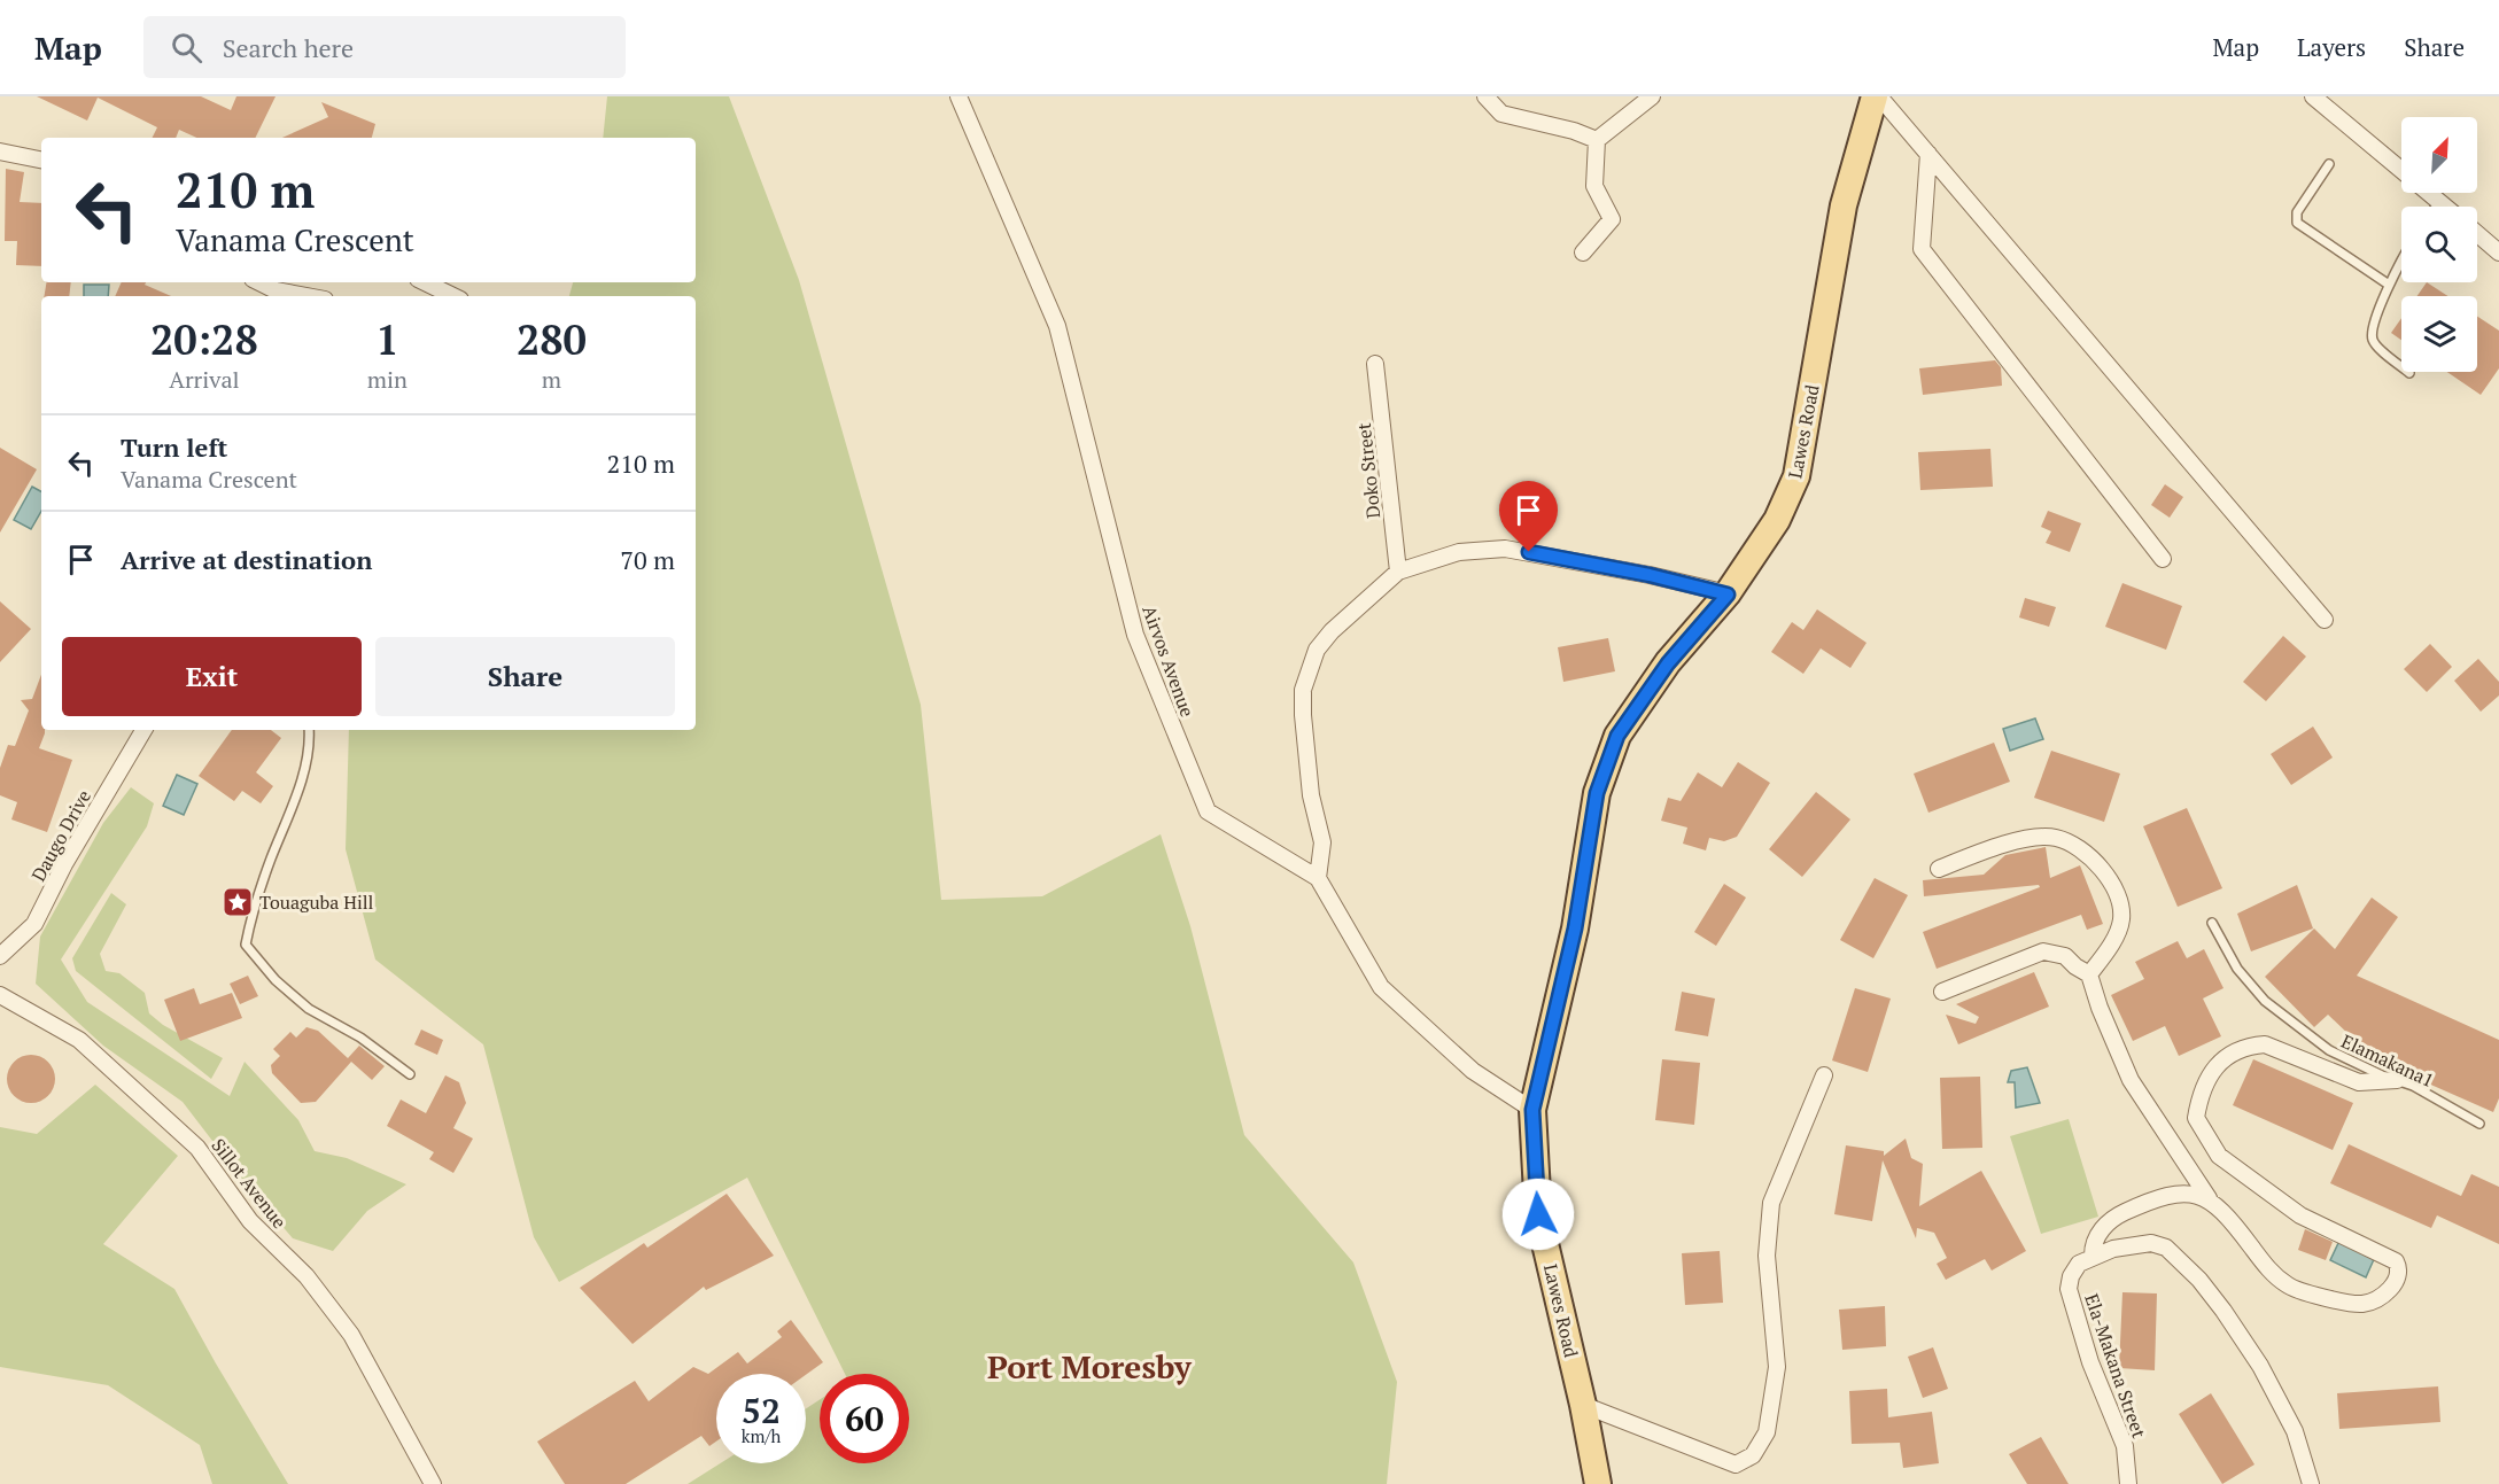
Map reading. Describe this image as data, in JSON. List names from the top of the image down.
{
  "streets": {
    "main road": ["Lawes Road"],
    "street": [
      "Doko Street",
      "Airvos Avenue",
      "Daugo Drive",
      "Sillot Avenue",
      "Ela-Makana Street"
    ],
    "lane": ["Elamakana1"]
  },
  "crossings": [
    ["Lawes Road", "Airvos Avenue"]
  ],
  "districts": ["Port Moresby"],
  "places": {
    "place": ["Touaguba Hill"]
  },
  "north": "top right",
  "page": {
    "header": "Map",
    "search": "Search here",
    "nav": ["Map", "Layers", "Share"],
    "turn": ["210 m", "Vanama Crescent"],
    "eta": [
      "20:28",
      "Arrival",
      "1",
      "min",
      "280",
      "m"
    ],
    "list": [
      {
        "name": "Turn left",
        "note": "Vanama Crescent",
        "value": "210 m"
      },
      {
        "name": "Arrive at destination",
        "value": "70 m"
      }
    ],
    "buttons": ["Exit", "Share"],
    "speed": "52 km/h",
    "limit": "60"
  }
}
